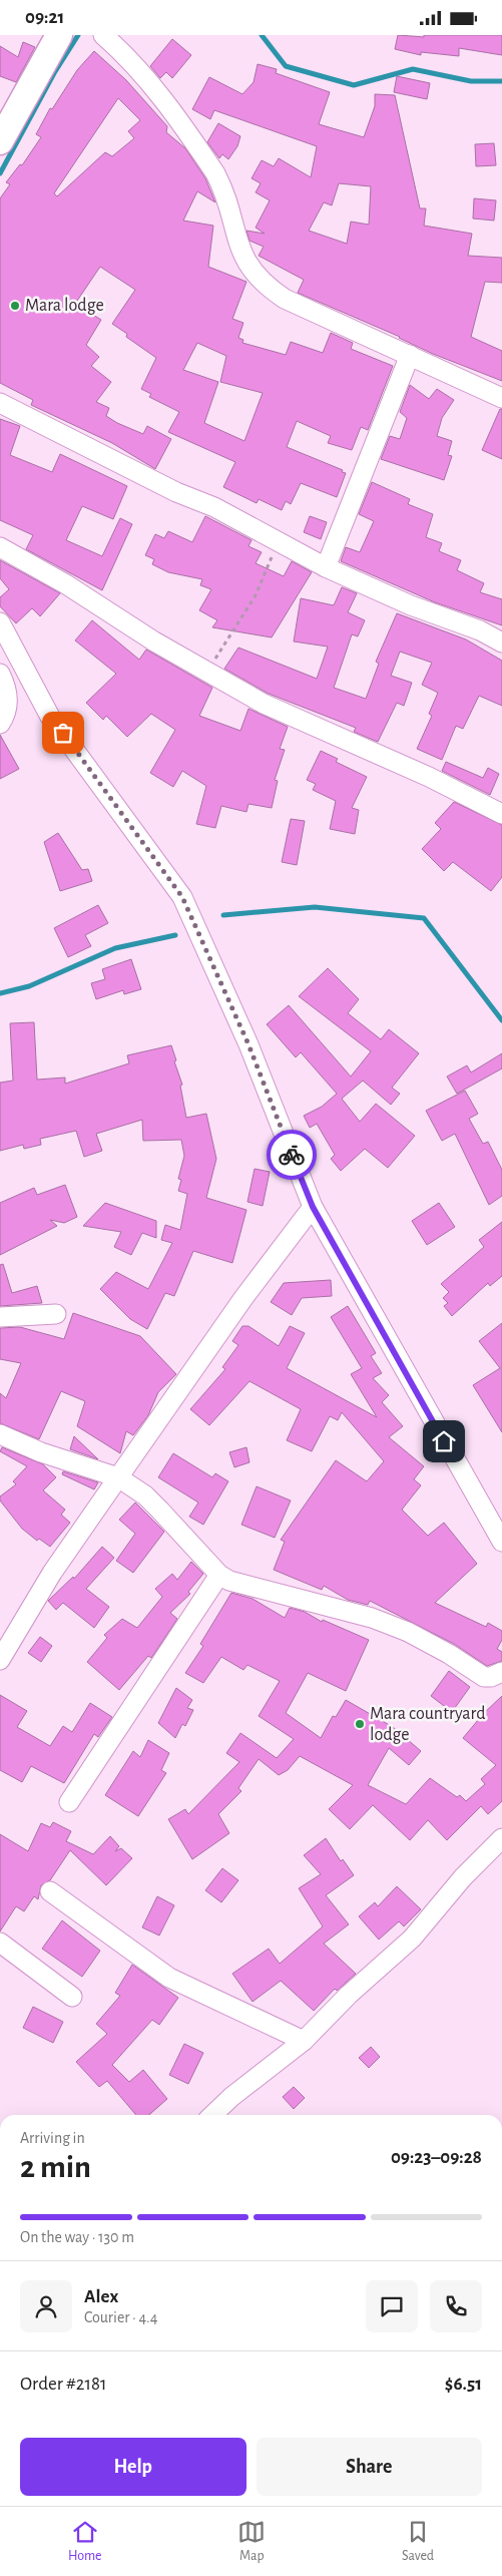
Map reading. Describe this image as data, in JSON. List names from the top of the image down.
{
  "places": ["Mara lodge", "Mara countryard lodge"],
  "page": {
    "status": "09:21",
    "heading": ["2 min", "Arriving in", "09:23–09:28"],
    "panel": [
      "Alex",
      "Courier · 4.4",
      "Order #2181",
      "$6.51"
    ],
    "bar": "On the way · 130 m",
    "buttons": ["Help", "Share"],
    "tabs": ["Home", "Map", "Saved"]
  }
}
